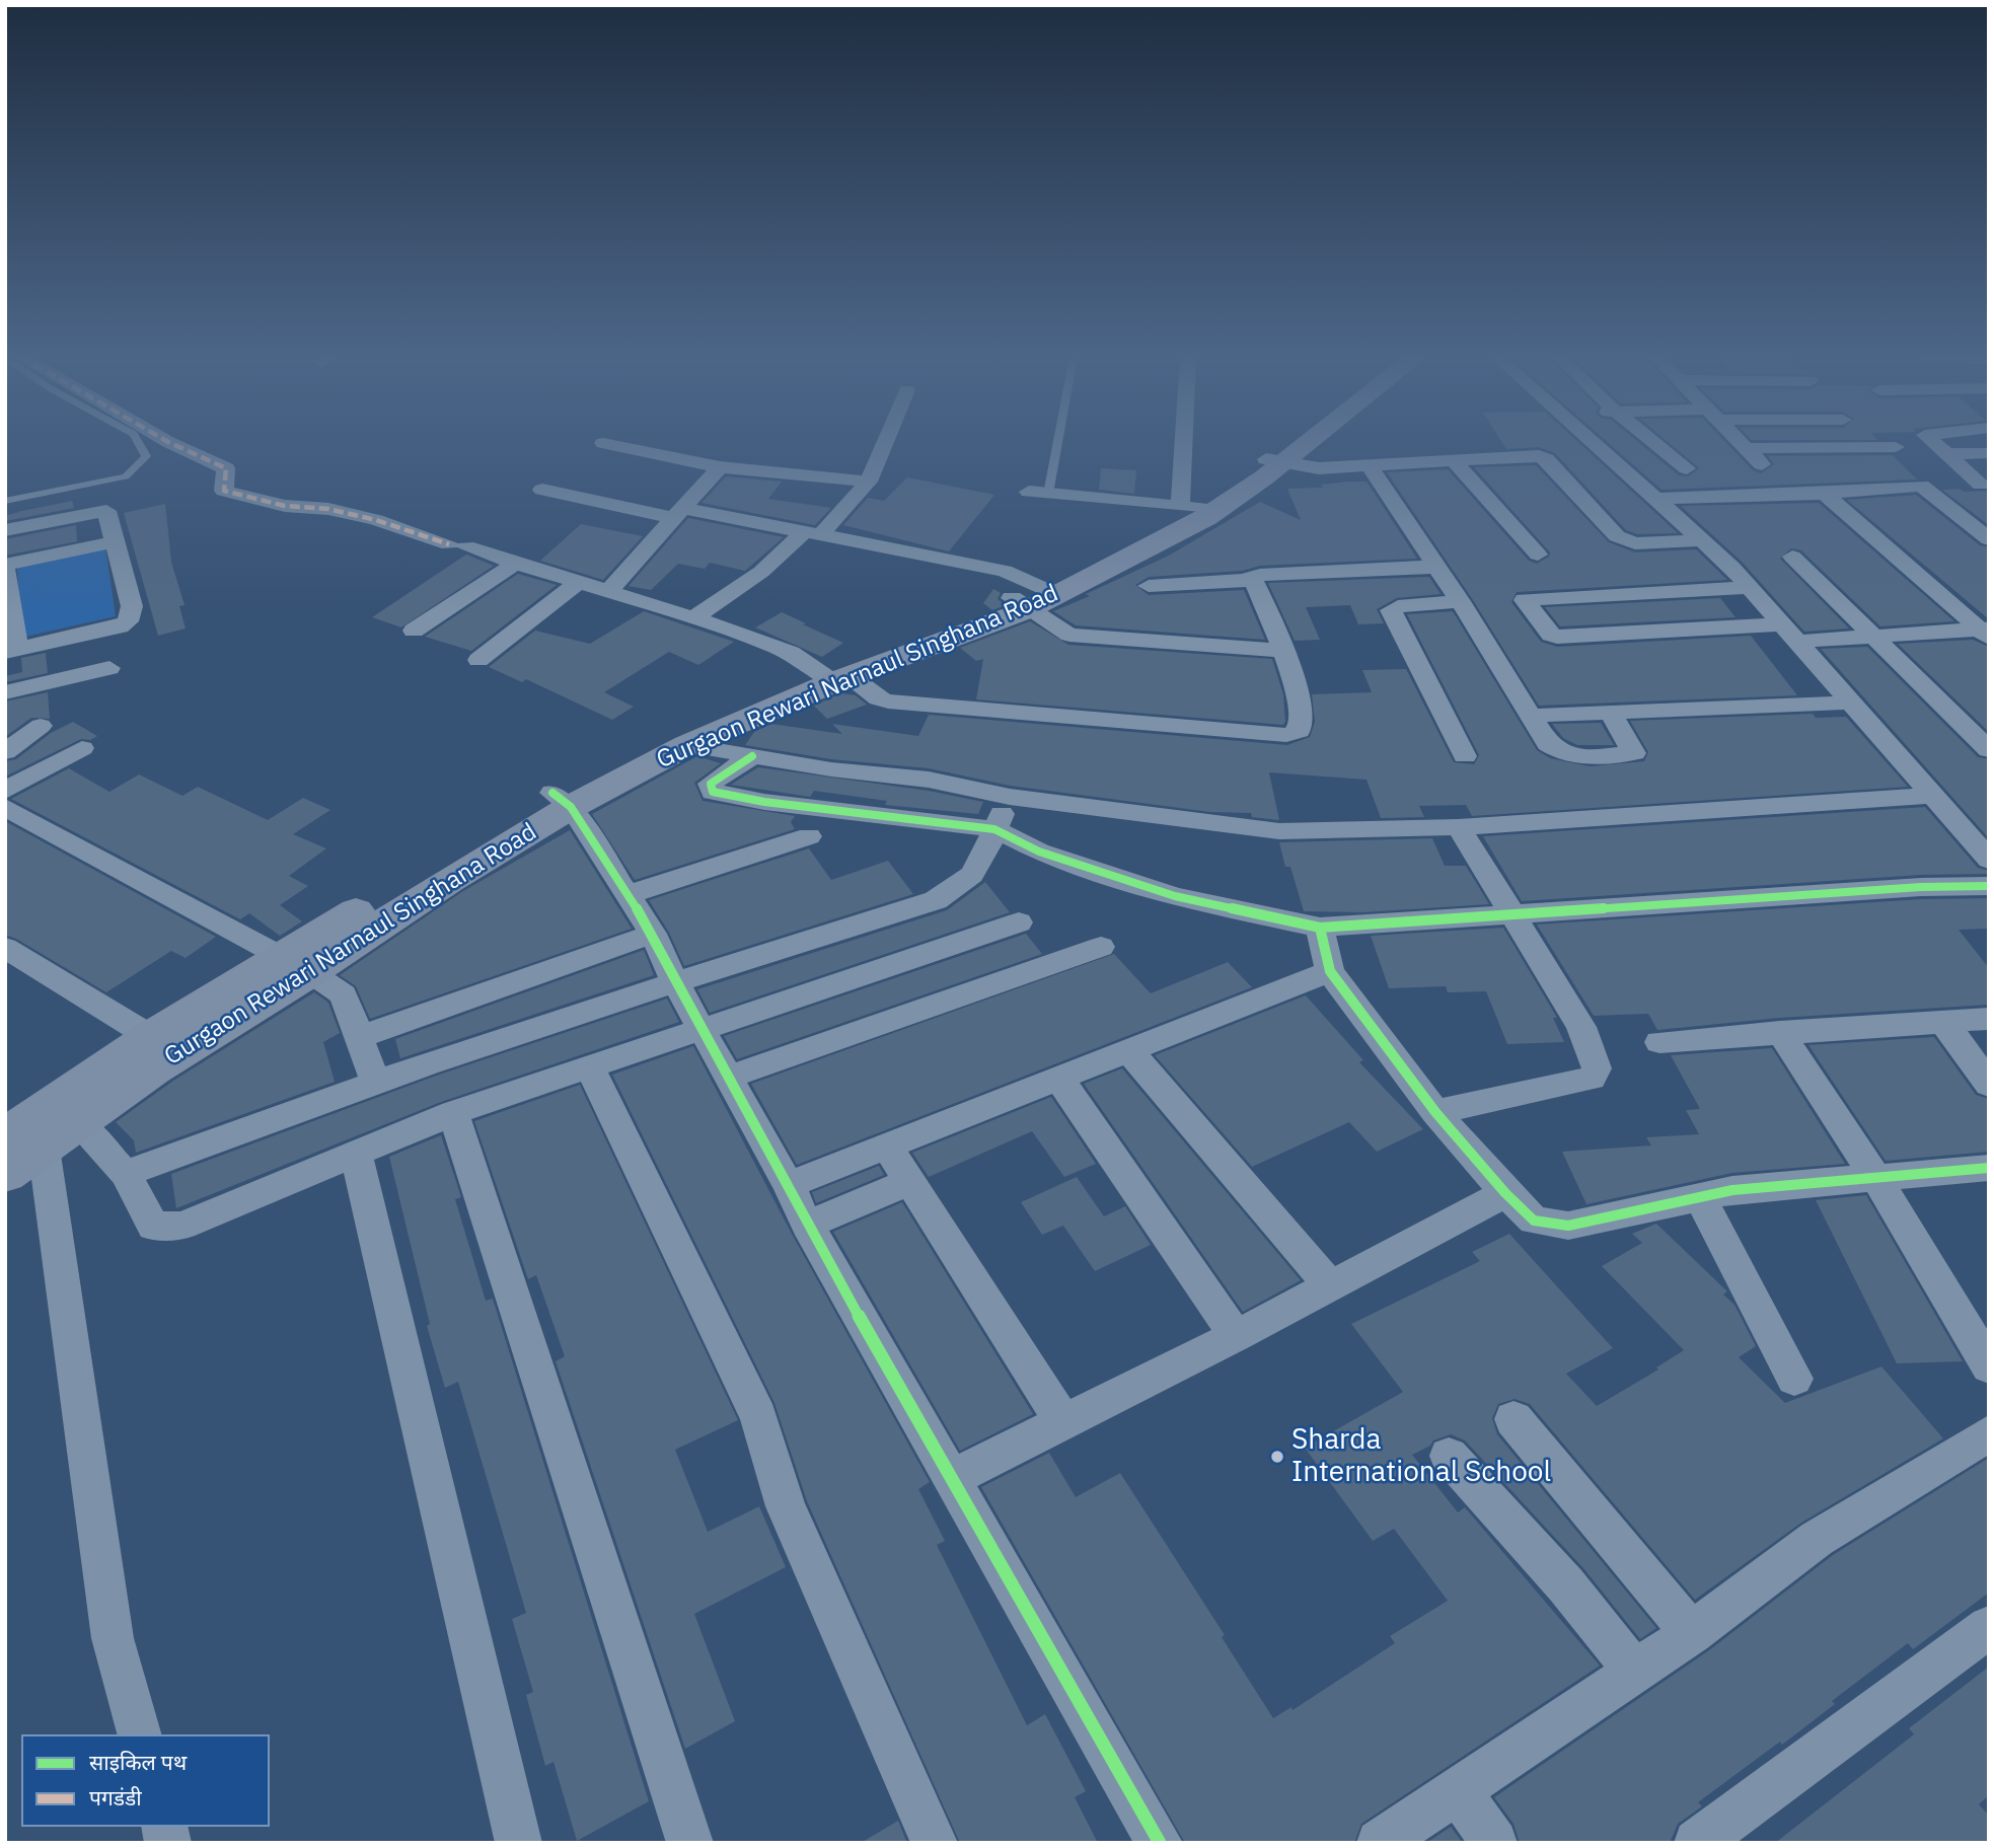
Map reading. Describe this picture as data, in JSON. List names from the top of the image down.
{
  "streets": {
    "main road": ["Gurgaon Rewari Narnaul Singhana Road"]
  },
  "places": ["Sharda International School"],
  "legend": ["साइकिल पथ", "पगडंडी"]
}
